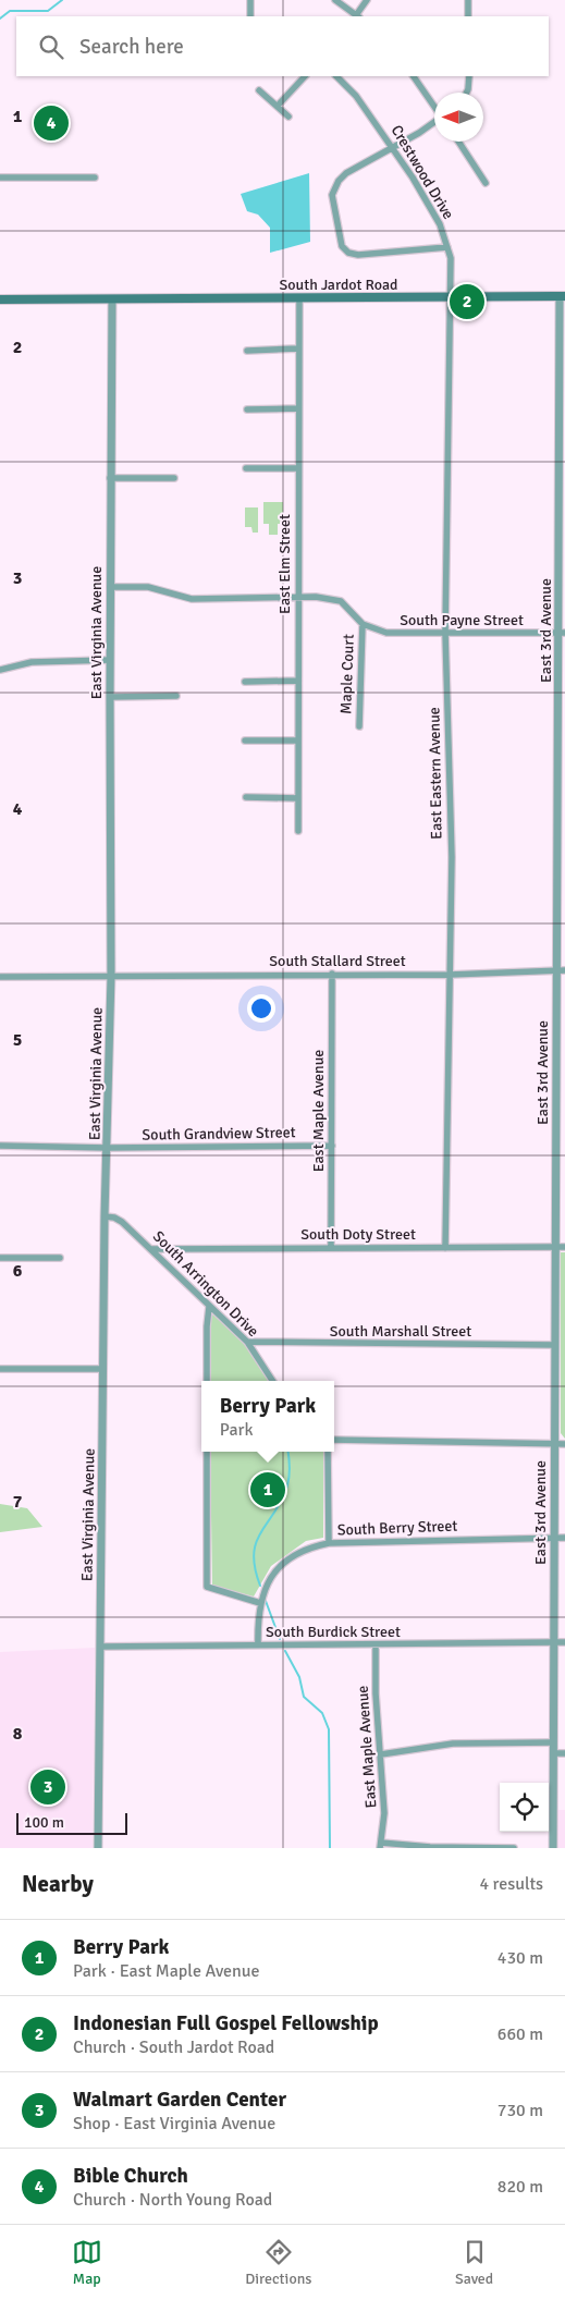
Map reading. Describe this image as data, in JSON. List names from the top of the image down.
{
  "streets": {
    "main road": ["South Jardot Road"],
    "street": [
      "Crestwood Drive",
      "East Elm Street",
      "South Payne Street",
      "East 3rd Avenue",
      "East Virginia Avenue",
      "Maple Court",
      "East Eastern Avenue",
      "South Stallard Street",
      "East Maple Avenue",
      "South Grandview Street",
      "South Doty Street",
      "South Arrington Drive",
      "South Marshall Street",
      "South Berry Street",
      "South Burdick Street"
    ]
  },
  "crossings": [
    ["Crestwood Drive", "South Jardot Road"],
    ["Crestwood Drive", "East Eastern Avenue"],
    ["South Jardot Road", "East Elm Street"],
    ["South Jardot Road", "East 3rd Avenue"],
    ["South Jardot Road", "East Virginia Avenue"],
    ["South Jardot Road", "East Eastern Avenue"],
    ["East Elm Street", "South Payne Street"],
    ["South Payne Street", "East 3rd Avenue"],
    ["South Payne Street", "East Virginia Avenue"],
    ["South Payne Street", "Maple Court"],
    ["South Payne Street", "East Eastern Avenue"],
    ["East 3rd Avenue", "South Stallard Street"],
    ["East 3rd Avenue", "South Doty Street"],
    ["East 3rd Avenue", "South Marshall Street"],
    ["East 3rd Avenue", "South Berry Street"],
    ["East 3rd Avenue", "South Burdick Street"],
    ["East Virginia Avenue", "South Stallard Street"],
    ["East Virginia Avenue", "South Grandview Street"],
    ["East Virginia Avenue", "South Arrington Drive"],
    ["East Virginia Avenue", "South Burdick Street"],
    ["East Eastern Avenue", "South Stallard Street"],
    ["East Eastern Avenue", "South Doty Street"],
    ["South Stallard Street", "East Maple Avenue"],
    ["East Maple Avenue", "South Grandview Street"],
    ["East Maple Avenue", "South Doty Street"],
    ["East Maple Avenue", "South Burdick Street"],
    ["South Doty Street", "South Arrington Drive"],
    ["South Arrington Drive", "South Marshall Street"],
    ["South Berry Street", "South Burdick Street"]
  ],
  "scale_bar": "100 m",
  "north": "left",
  "page": {
    "search": "Search here",
    "pins": [
      "4",
      "2",
      "1",
      "3"
    ],
    "popup": ["Berry Park", "Park"],
    "scale": "100 m",
    "heading": ["Nearby", "4 results"],
    "list": [
      {
        "mark": "1",
        "name": "Berry Park",
        "note": "Park · East Maple Avenue",
        "value": "430 m"
      },
      {
        "mark": "2",
        "name": "Indonesian Full Gospel Fellowship",
        "note": "Church · South Jardot Road",
        "value": "660 m"
      },
      {
        "mark": "3",
        "name": "Walmart Garden Center",
        "note": "Shop · East Virginia Avenue",
        "value": "730 m"
      },
      {
        "mark": "4",
        "name": "Bible Church",
        "note": "Church · North Young Road",
        "value": "820 m"
      }
    ],
    "nav": ["Map", "Directions", "Saved"]
  },
  "grid": {
    "rows": [
      "1",
      "2",
      "3",
      "4",
      "5",
      "6",
      "7",
      "8"
    ]
  }
}
